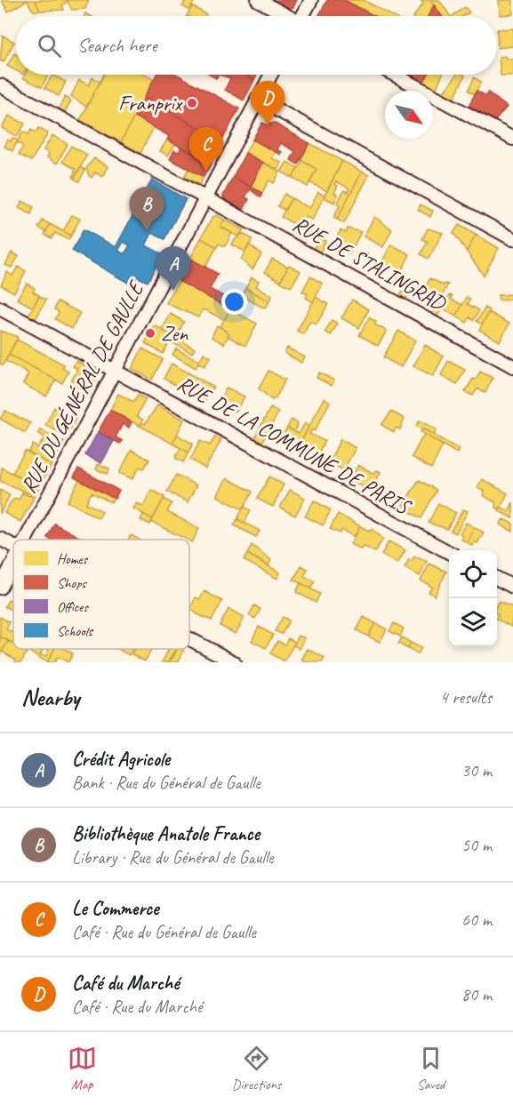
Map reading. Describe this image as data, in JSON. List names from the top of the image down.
{
  "streets": {
    "street": ["RUE DE STALINGRAD", "RUE DU GÉNÉRAL DE GAULLE", "RUE DE LA COMMUNE DE PARIS"]
  },
  "crossings": [
    ["RUE DE STALINGRAD", "RUE DU GÉNÉRAL DE GAULLE"],
    ["RUE DU GÉNÉRAL DE GAULLE", "RUE DE LA COMMUNE DE PARIS"]
  ],
  "places": ["Franprix", "Zen"],
  "legend": [
    "Homes",
    "Shops",
    "Offices",
    "Schools"
  ],
  "north": "bottom right",
  "page": {
    "search": "Search here",
    "pins": [
      "D",
      "C",
      "B",
      "A"
    ],
    "heading": ["Nearby", "4 results"],
    "list": [
      {
        "mark": "A",
        "name": "Crédit Agricole",
        "note": "Bank · Rue du Général de Gaulle",
        "value": "30 m"
      },
      {
        "mark": "B",
        "name": "Bibliothèque Anatole France",
        "note": "Library · Rue du Général de Gaulle",
        "value": "50 m"
      },
      {
        "mark": "C",
        "name": "Le Commerce",
        "note": "Café · Rue du Général de Gaulle",
        "value": "60 m"
      },
      {
        "mark": "D",
        "name": "Café du Marché",
        "note": "Café · Rue du Marché",
        "value": "80 m"
      }
    ],
    "nav": ["Map", "Directions", "Saved"]
  }
}
